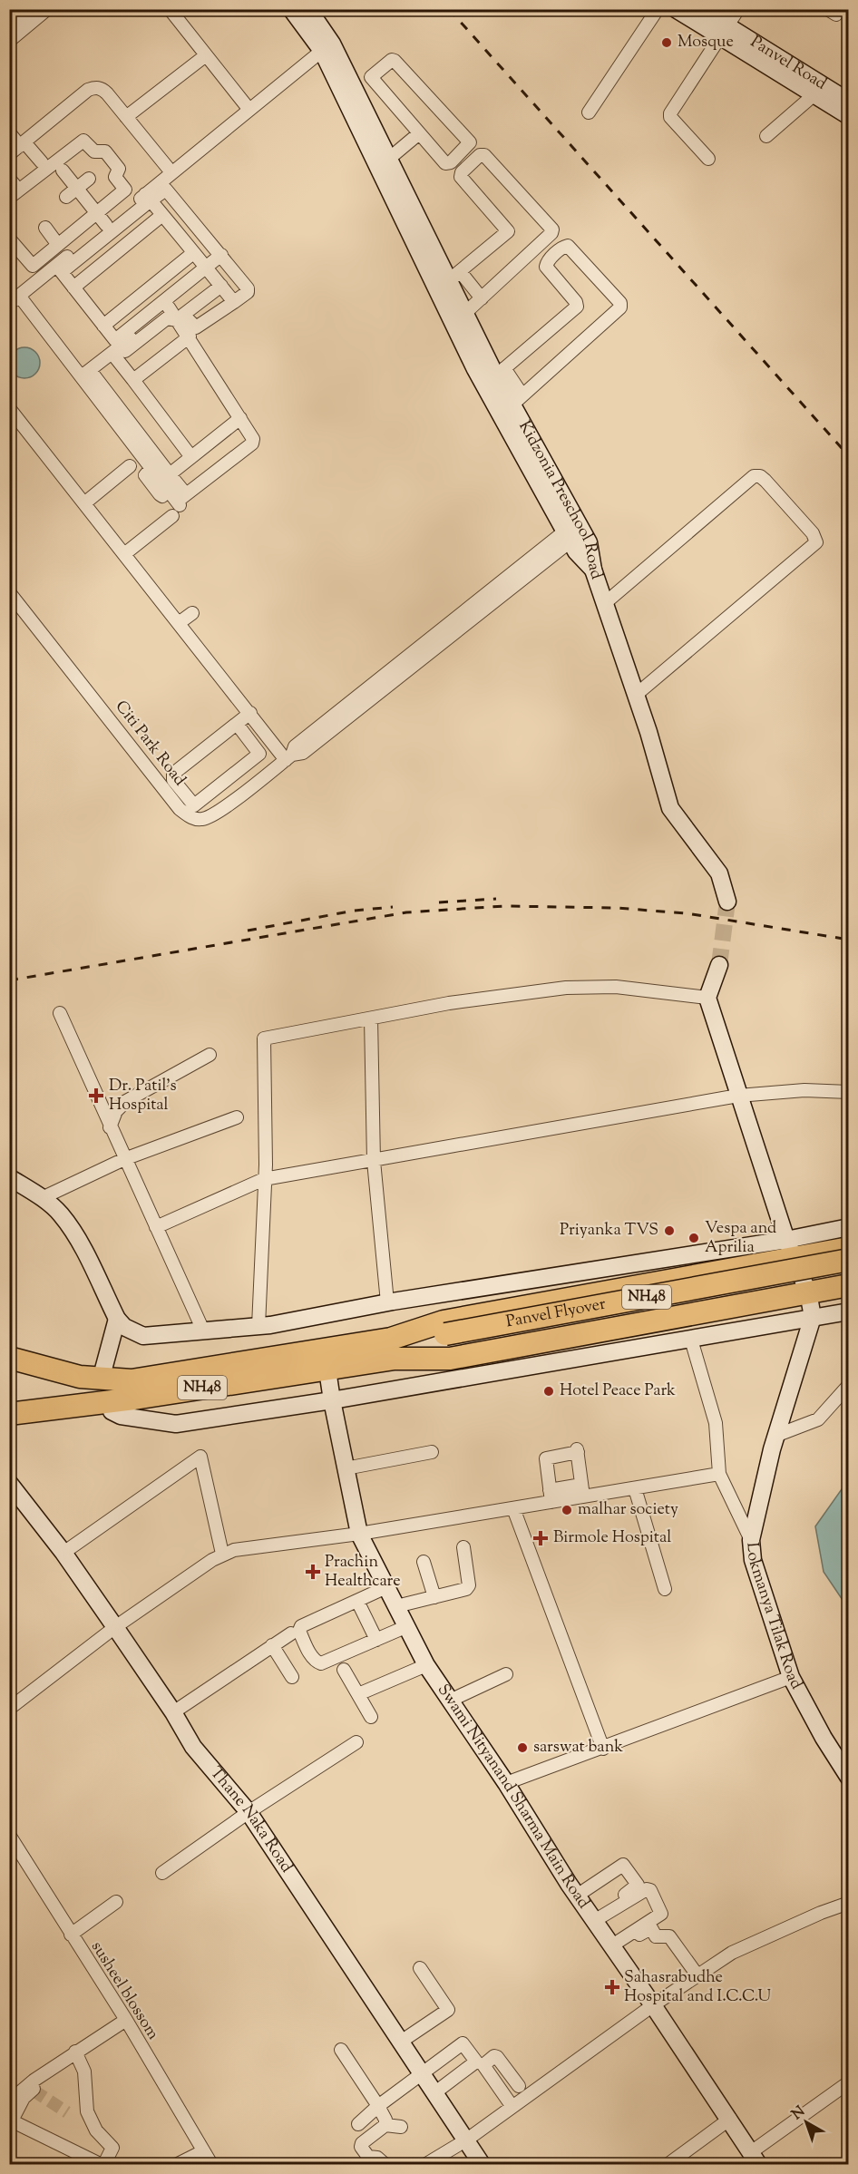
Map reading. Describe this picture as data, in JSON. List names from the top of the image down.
{
  "streets": {
    "highway": ["NH48", "Panvel Flyover"],
    "street": [
      "Panvel Road",
      "Kidzonia Preschool Road",
      "Citi Park Road",
      "Lokmanya Tilak Road",
      "Swami Nityanand Sharma Main Road",
      "Thane Naka Road",
      "susheel blossom"
    ]
  },
  "crossings": [
    ["NH48", "Panvel Flyover"],
    ["NH48", "Swami Nityanand Sharma Main Road"]
  ],
  "places": {
    "other": [
      "Mosque",
      "Priyanka TVS",
      "Vespa and Aprilia",
      "Hotel Peace Park",
      "malhar society",
      "sarswat bank"
    ],
    "health": [
      "Dr. Patil's Hospital",
      "Birmole Hospital",
      "Prachin Healthcare",
      "Sahasrabudhe Hospital and I.C.C.U"
    ]
  },
  "north": "top left"
}
